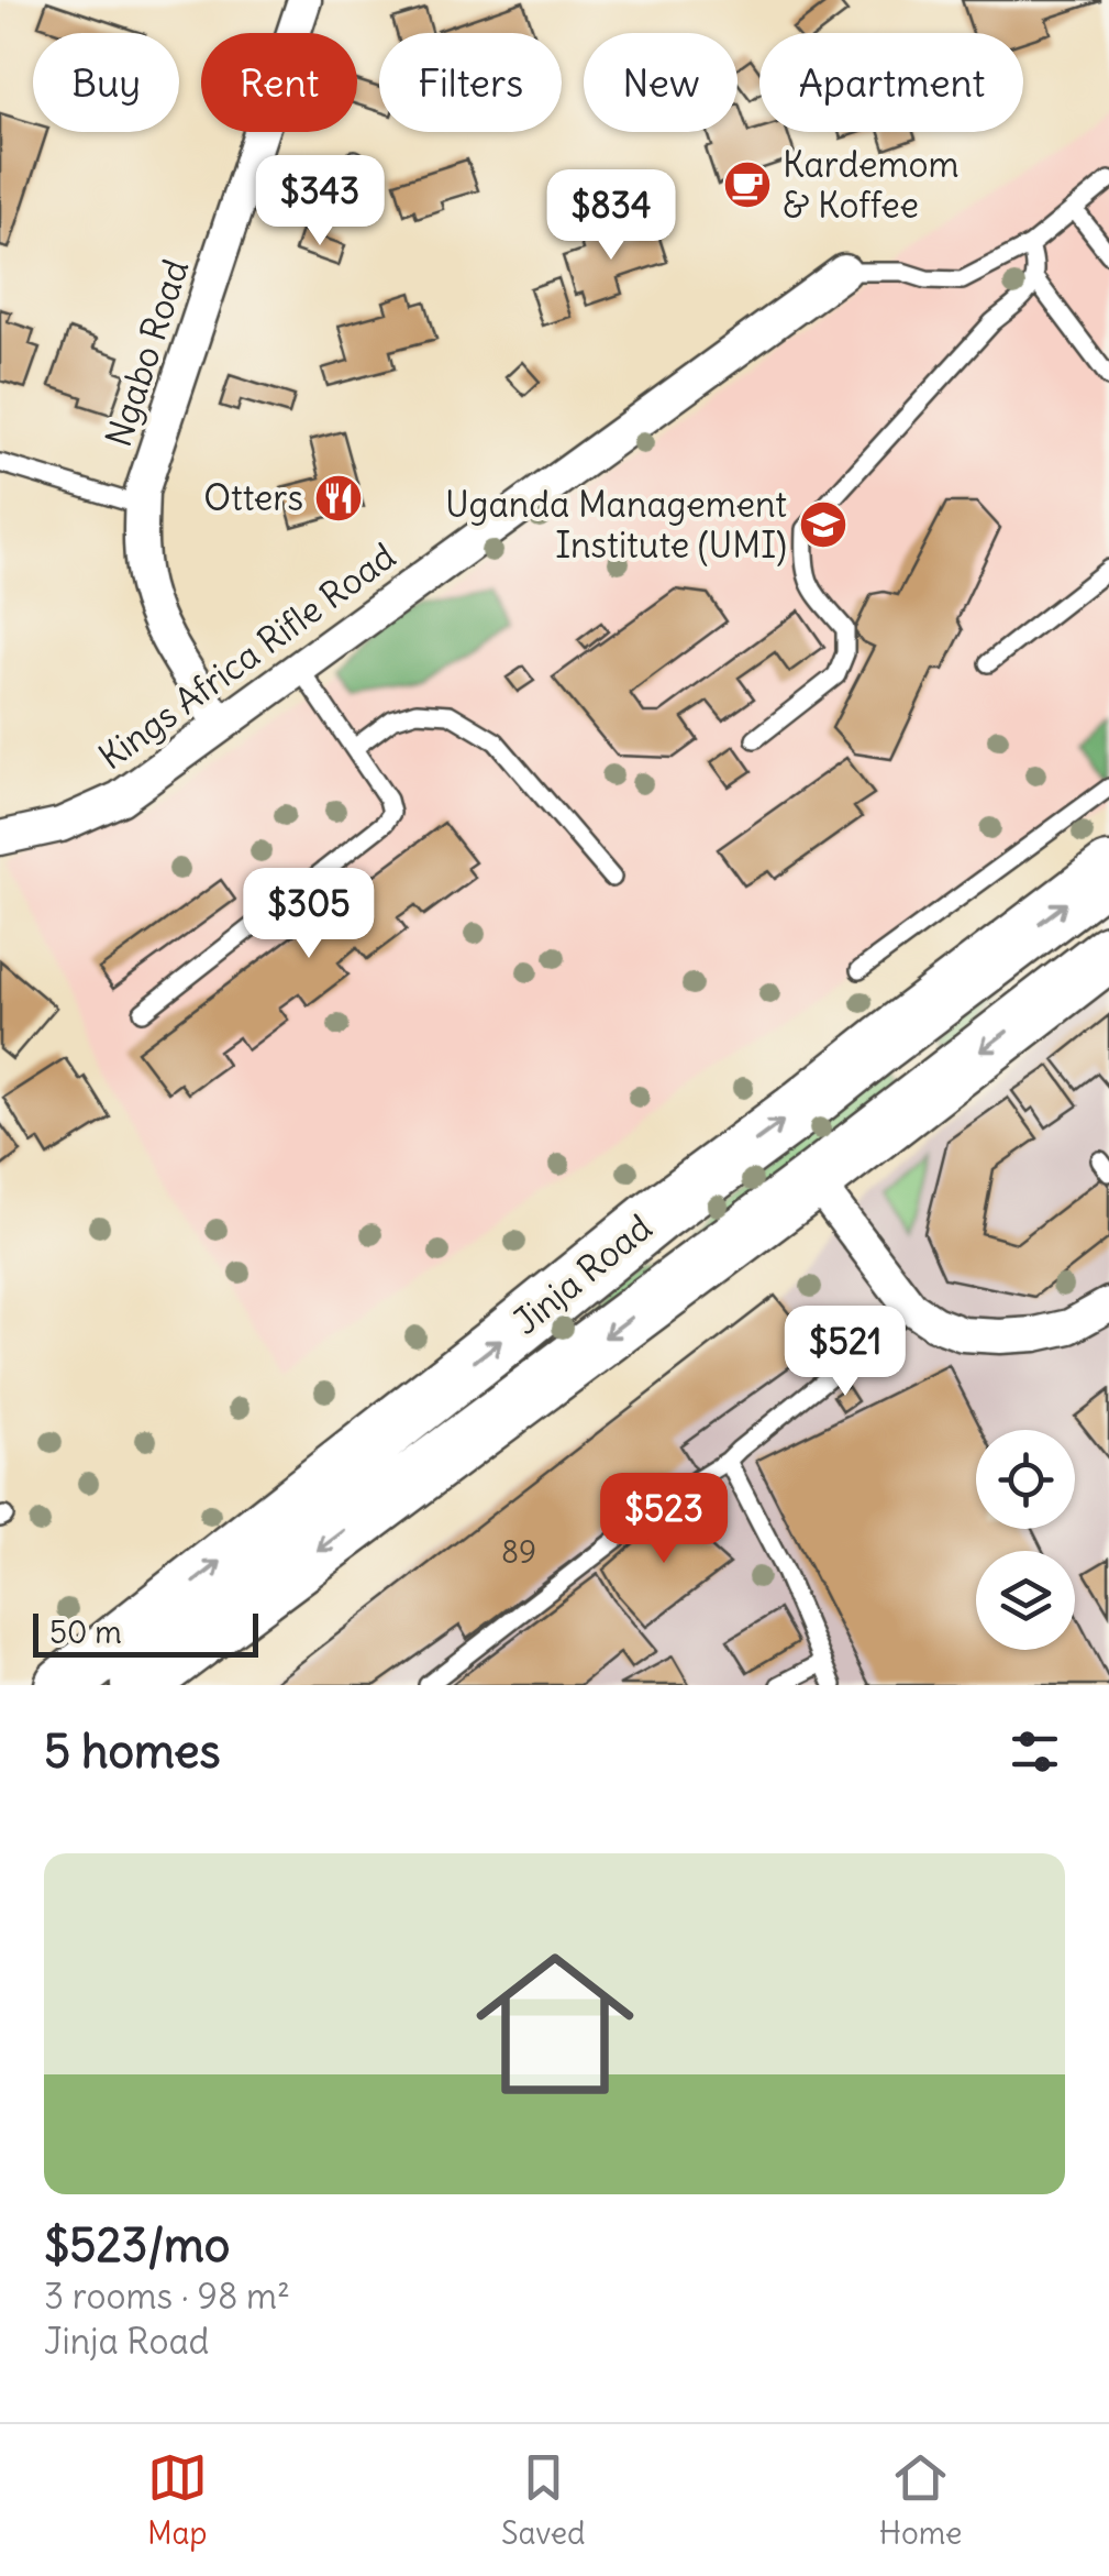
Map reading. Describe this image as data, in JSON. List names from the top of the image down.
{
  "streets": {
    "highway": ["Jinja Road"],
    "street": ["Ngabo Road", "Kings Africa Rifle Road"]
  },
  "crossings": [
    ["Ngabo Road", "Kings Africa Rifle Road"]
  ],
  "places": {
    "cafe": ["Kardemom & Koffee"],
    "restaurant": ["Otters"],
    "school or university": ["Uganda Management Institute (UMI)"]
  },
  "house_numbers": ["89"],
  "scale_bar": "50 m",
  "page": {
    "chip": [
      "Buy",
      "Rent",
      "Filters",
      "New",
      "Apartment"
    ],
    "price": [
      "$343",
      "$834",
      "$305",
      "$521",
      "$523"
    ],
    "scale": "50 m",
    "heading": "5 homes",
    "list": [
      {
        "name": "$523/mo",
        "note": "3 rooms · 98 m² · Jinja Road"
      }
    ],
    "tabs": ["Map", "Saved", "Home"]
  }
}
